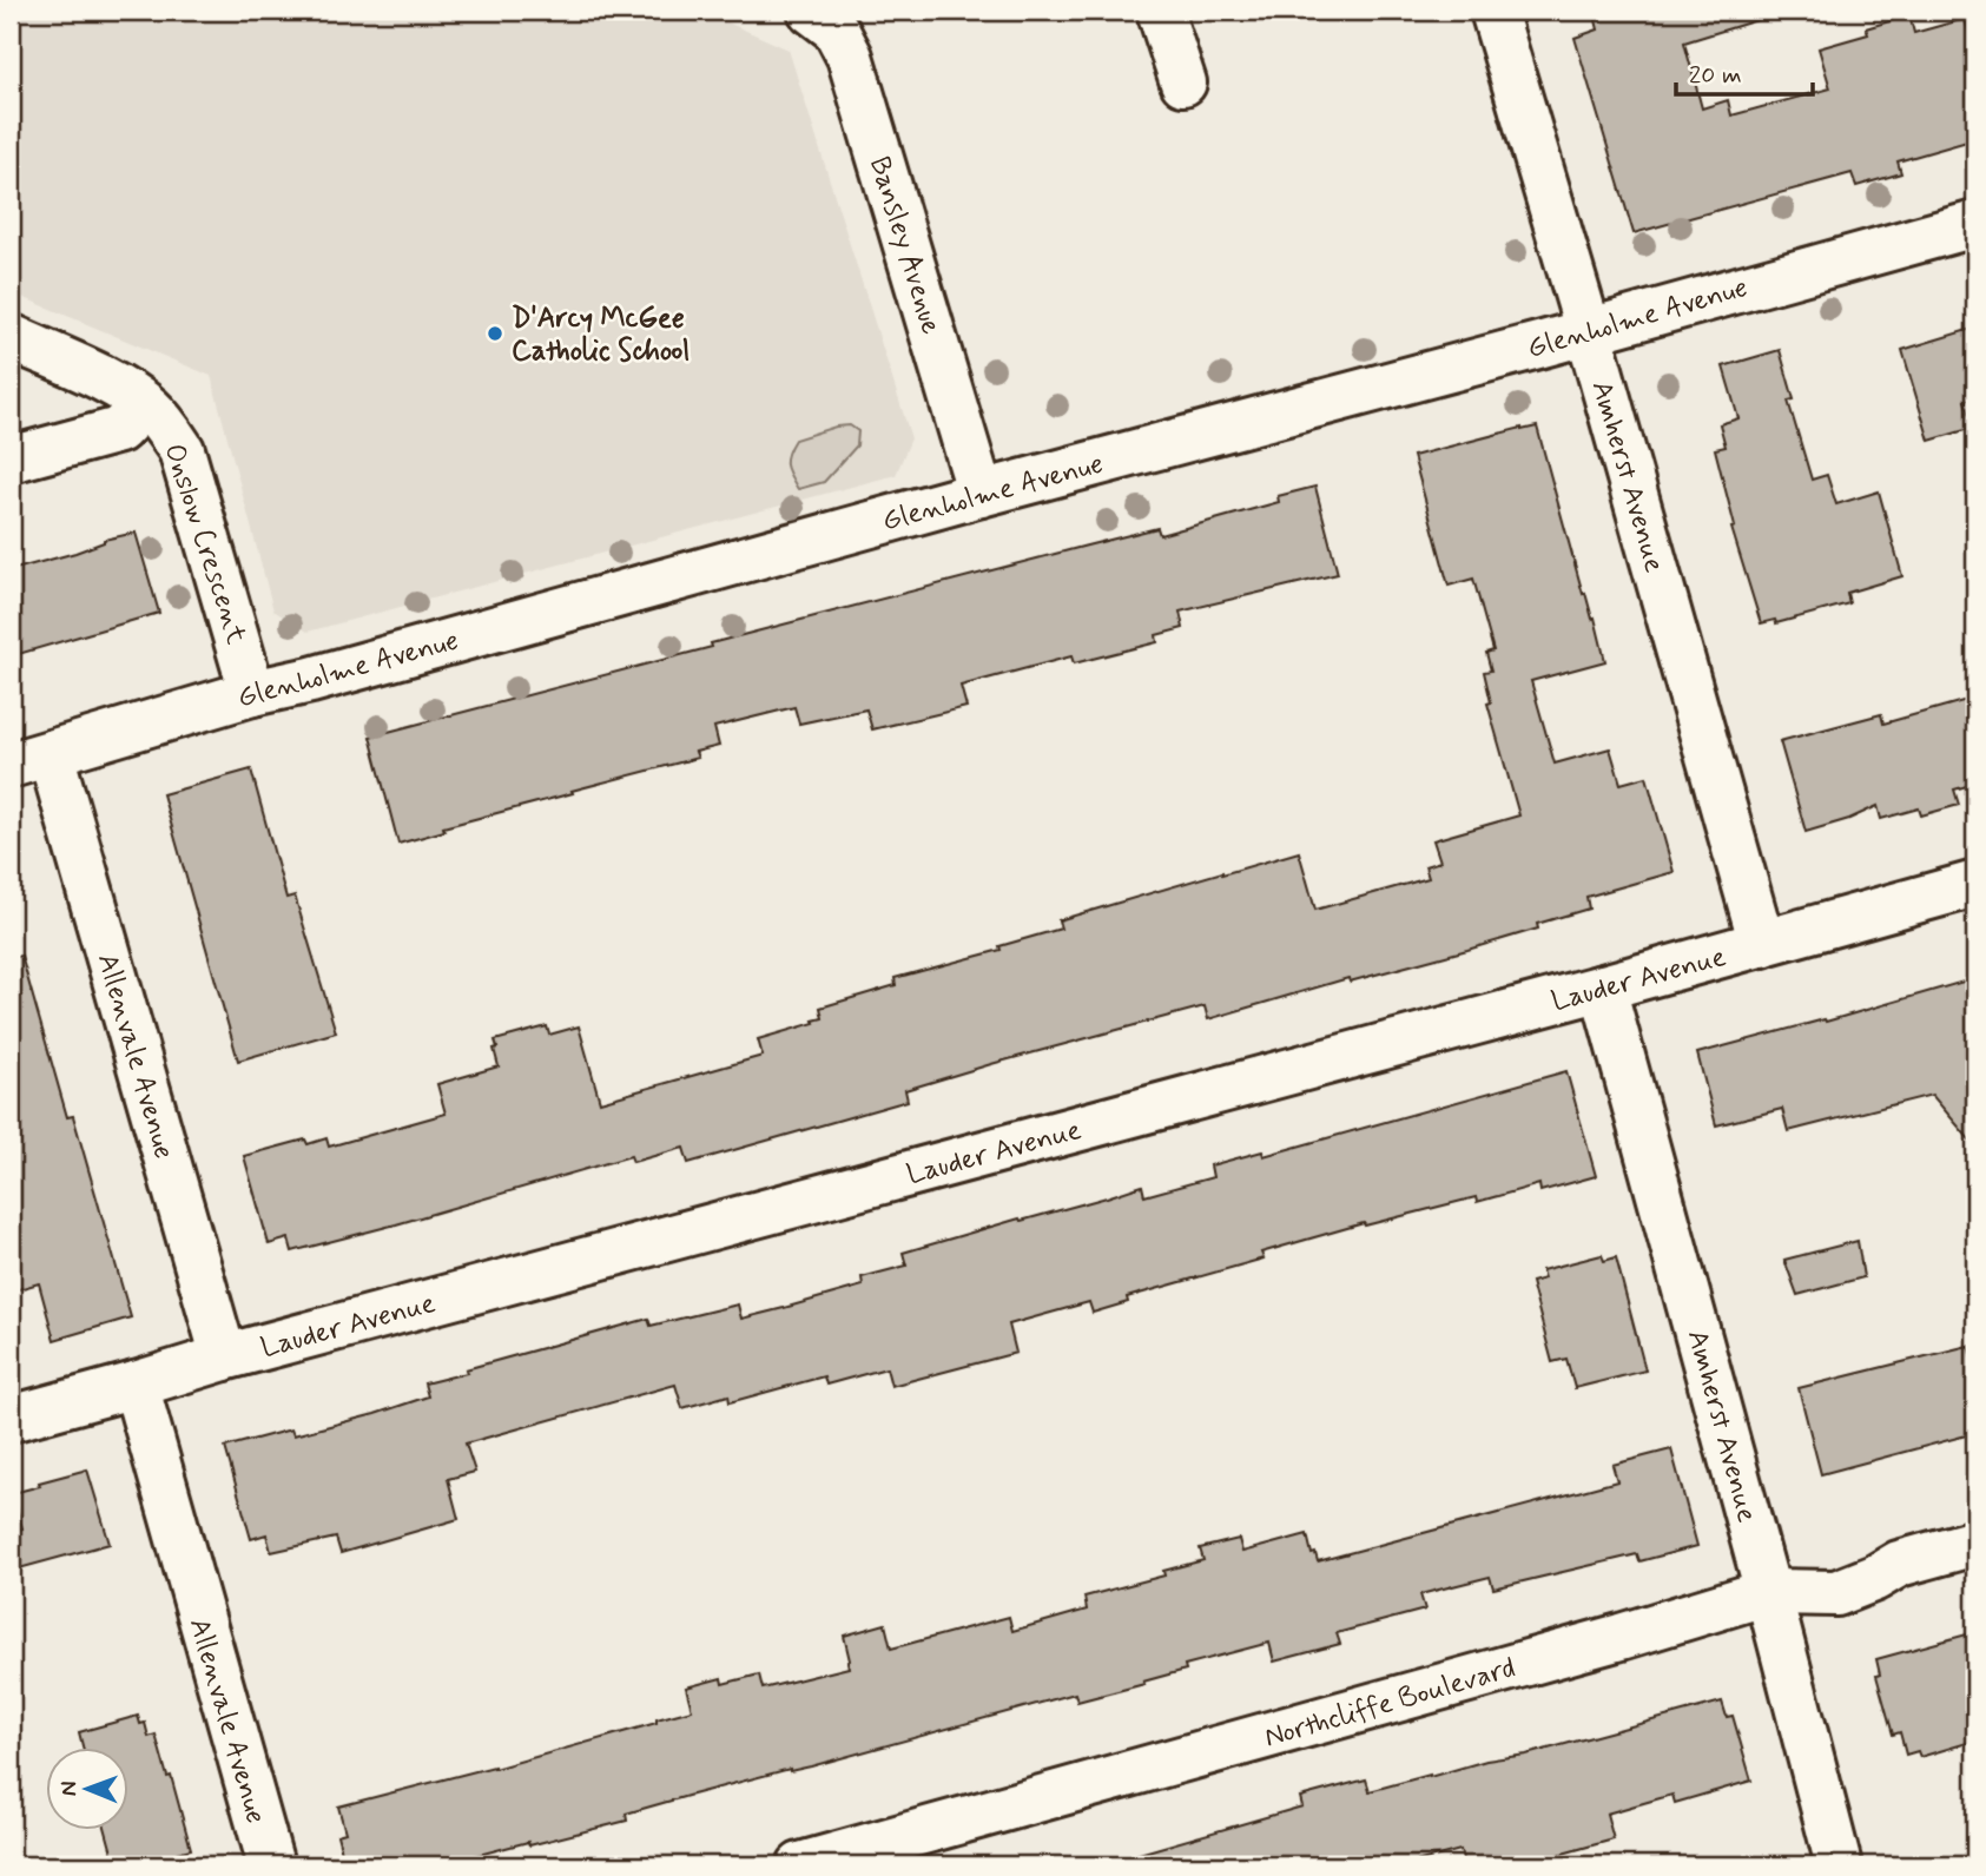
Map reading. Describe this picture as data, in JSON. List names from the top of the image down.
{
  "streets": {
    "street": [
      "Bansley Avenue",
      "Glenholme Avenue",
      "Amherst Avenue",
      "Onslow Crescent",
      "Lauder Avenue",
      "Allenvale Avenue",
      "Northcliffe Boulevard"
    ]
  },
  "crossings": [
    ["Bansley Avenue", "Glenholme Avenue"],
    ["Glenholme Avenue", "Amherst Avenue"],
    ["Glenholme Avenue", "Onslow Crescent"],
    ["Glenholme Avenue", "Allenvale Avenue"],
    ["Amherst Avenue", "Lauder Avenue"],
    ["Amherst Avenue", "Northcliffe Boulevard"],
    ["Lauder Avenue", "Allenvale Avenue"]
  ],
  "places": ["D'Arcy McGee Catholic School"],
  "scale_bar": "20 m",
  "north": "left"
}
